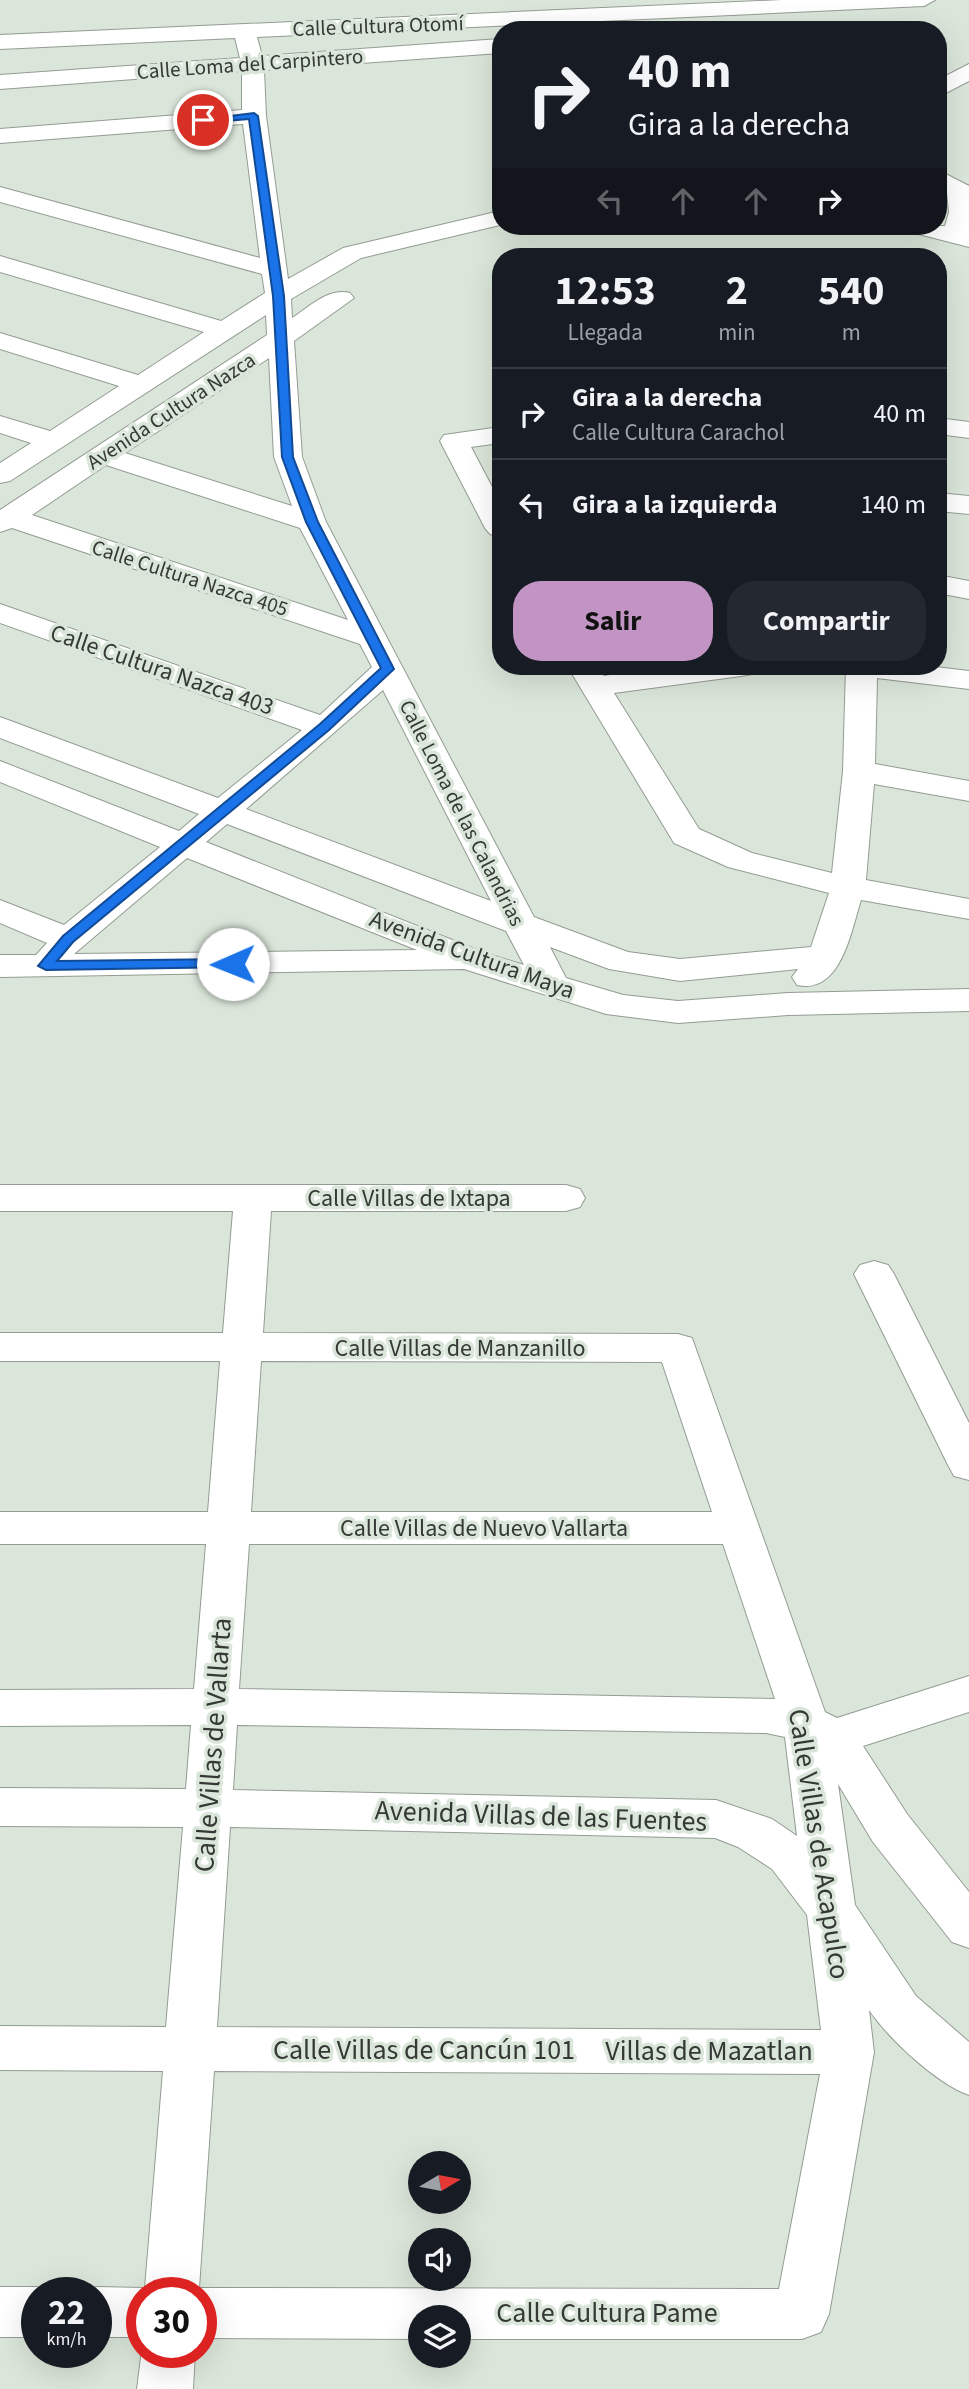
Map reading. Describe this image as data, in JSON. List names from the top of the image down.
{
  "streets": {
    "street": [
      "Calle Cultura Otomí",
      "Calle Loma del Carpintero",
      "Avenida Cultura Nazca",
      "Calle Cultura Nazca 405",
      "Calle Cultura Nazca 403",
      "Calle Loma de las Calandrias",
      "Avenida Cultura Maya",
      "Calle Villas de Ixtapa",
      "Calle Villas de Manzanillo",
      "Calle Villas de Nuevo Vallarta",
      "Calle Villas de Vallarta",
      "Avenida Villas de las Fuentes",
      "Calle Villas de Acapulco",
      "Villas de Mazatlan",
      "Calle Cultura Pame"
    ]
  },
  "crossings": [
    ["Calle Cultura Otomí", "Calle Loma de las Calandrias"],
    ["Calle Loma del Carpintero", "Calle Loma de las Calandrias"],
    ["Avenida Cultura Nazca", "Calle Cultura Nazca 405"],
    ["Avenida Cultura Nazca", "Calle Loma de las Calandrias"],
    ["Calle Cultura Nazca 405", "Calle Loma de las Calandrias"],
    ["Calle Loma de las Calandrias", "Avenida Cultura Maya"],
    ["Calle Villas de Ixtapa", "Calle Villas de Vallarta"],
    ["Calle Villas de Manzanillo", "Calle Villas de Vallarta"],
    ["Calle Villas de Manzanillo", "Calle Villas de Acapulco"],
    ["Calle Villas de Nuevo Vallarta", "Calle Villas de Vallarta"],
    ["Calle Villas de Nuevo Vallarta", "Calle Villas de Acapulco"],
    ["Calle Villas de Vallarta", "Avenida Villas de las Fuentes"],
    ["Calle Villas de Vallarta", "Villas de Mazatlan"],
    ["Avenida Villas de las Fuentes", "Calle Villas de Acapulco"],
    ["Calle Villas de Acapulco", "Villas de Mazatlan"],
    ["Calle Villas de Acapulco", "Calle Cultura Pame"]
  ],
  "north": "right",
  "page": {
    "turn": ["40 m", "Gira a la derecha"],
    "eta": [
      "12:53",
      "Llegada",
      "2",
      "min",
      "540",
      "m"
    ],
    "list": [
      {
        "name": "Gira a la derecha",
        "note": "Calle Cultura Carachol",
        "value": "40 m"
      },
      {
        "name": "Gira a la izquierda",
        "value": "140 m"
      }
    ],
    "buttons": ["Salir", "Compartir"],
    "speed": "22 km/h",
    "limit": "30"
  }
}
